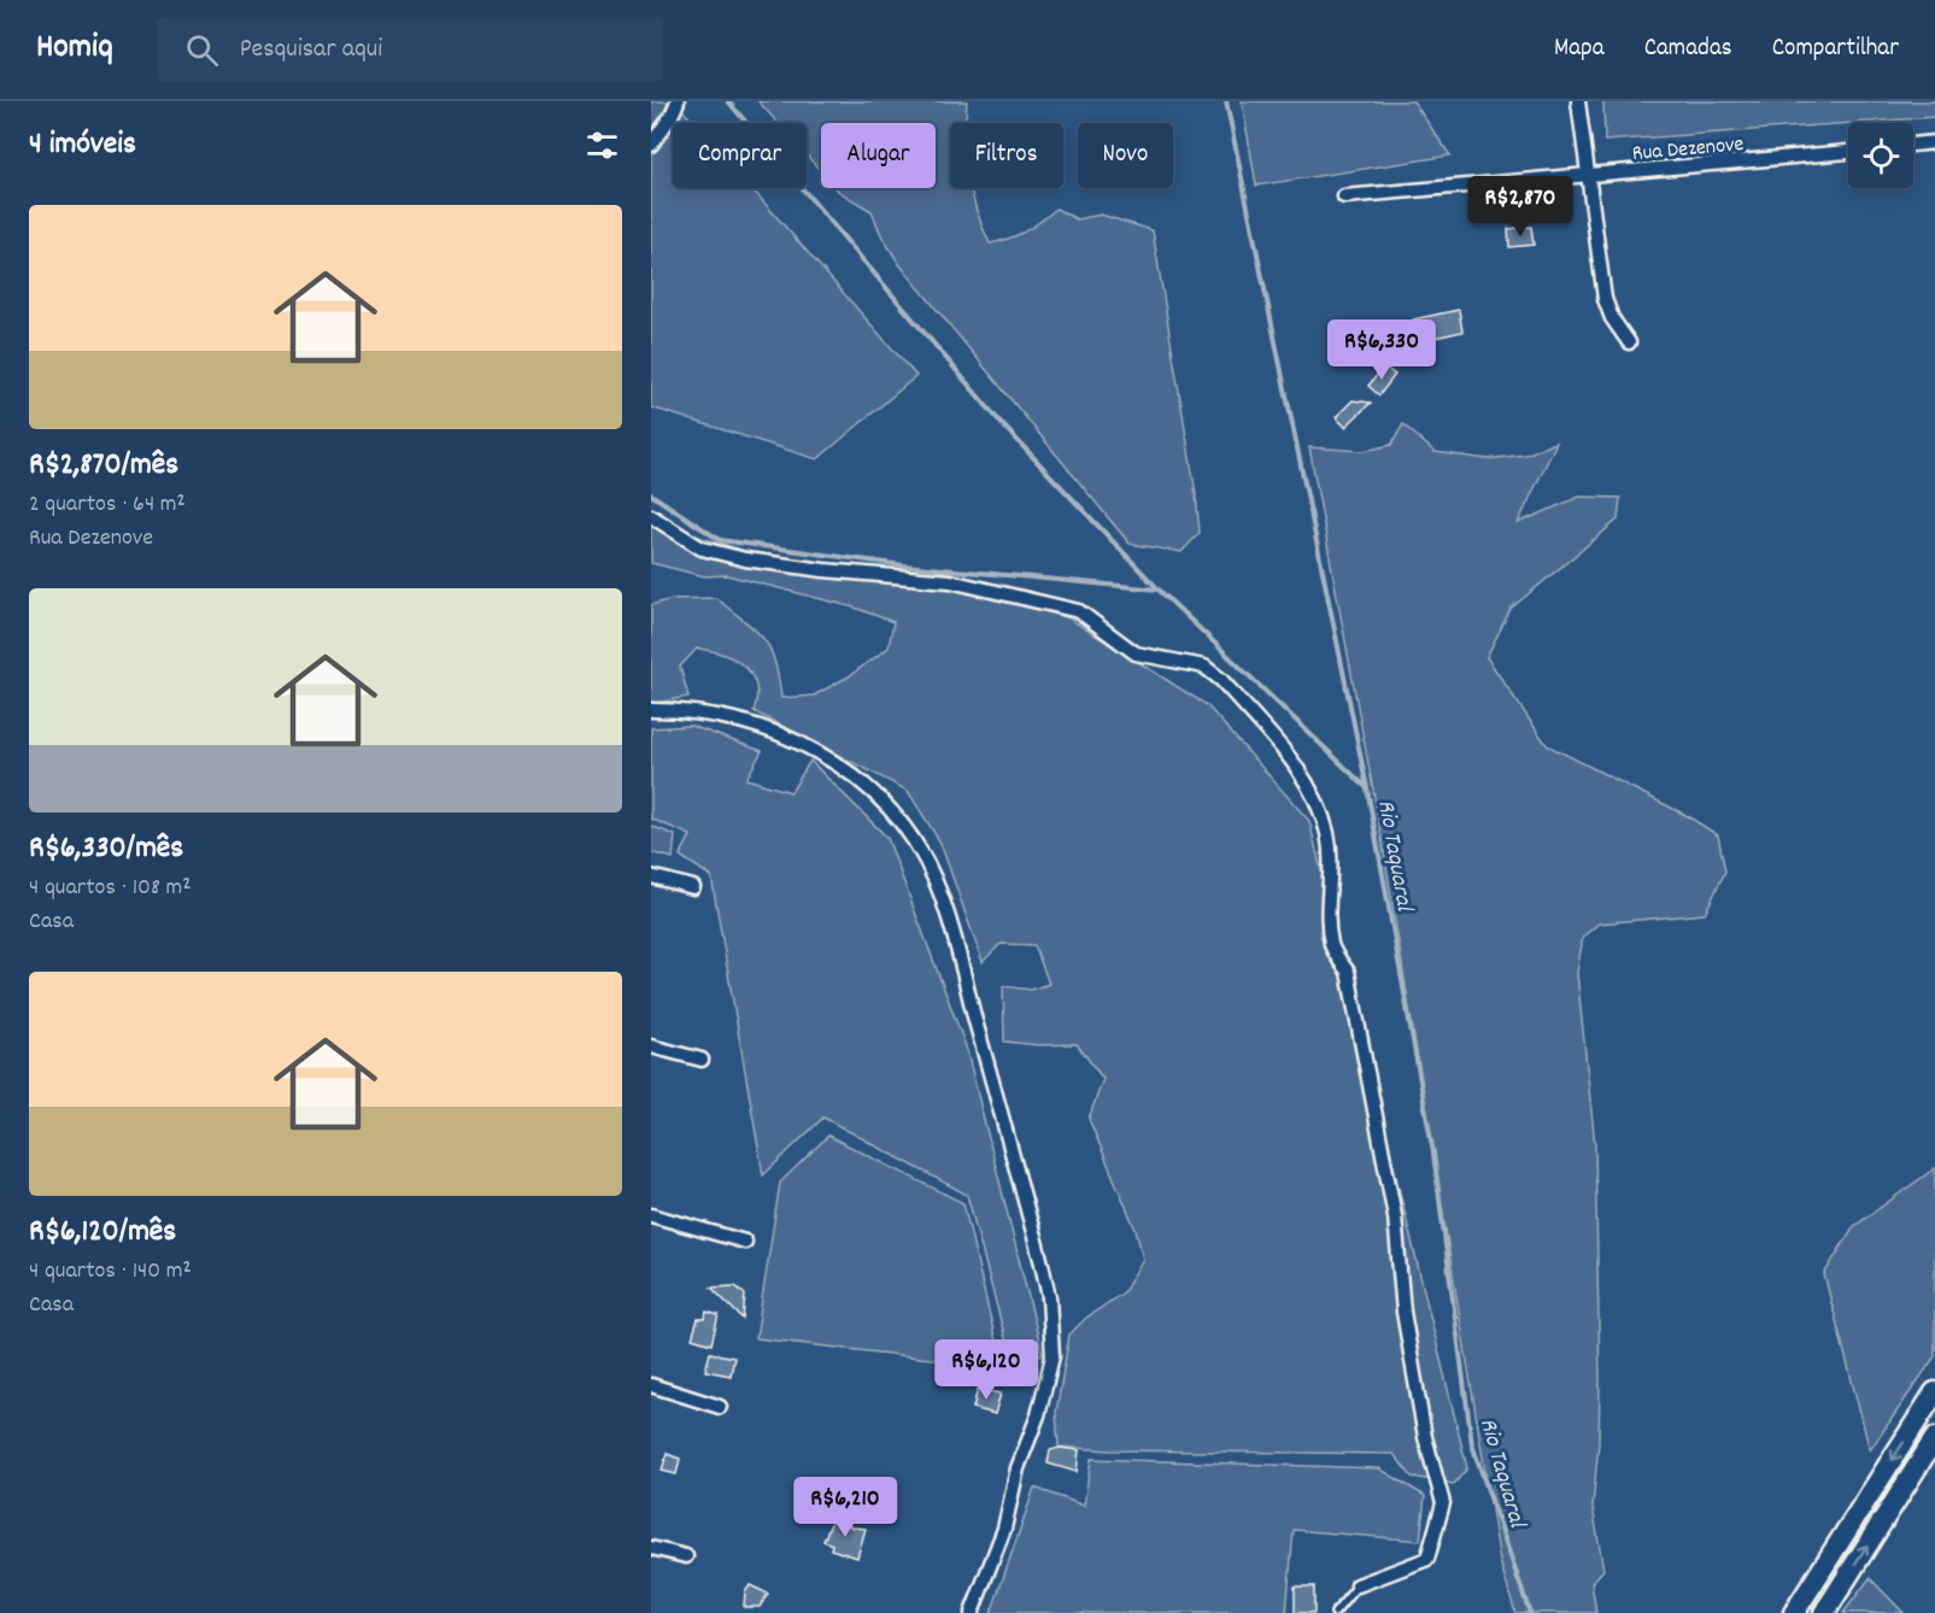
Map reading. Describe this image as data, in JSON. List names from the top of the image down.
{
  "streets": {
    "street": ["Rua Dezenove"]
  },
  "water": ["Rio Taquaral"],
  "page": {
    "header": "Homiq",
    "search": "Pesquisar aqui",
    "nav": ["Mapa", "Camadas", "Compartilhar"],
    "heading": "4 imóveis",
    "chip": [
      "Comprar",
      "Alugar",
      "Filtros",
      "Novo"
    ],
    "price": [
      "R$2,870",
      "R$6,330",
      "R$6,120",
      "R$6,210"
    ],
    "list": [
      {
        "name": "R$2,870/mês",
        "note": "2 quartos · 64 m² · Rua Dezenove"
      },
      {
        "name": "R$6,330/mês",
        "note": "4 quartos · 108 m² · Casa"
      },
      {
        "name": "R$6,120/mês",
        "note": "4 quartos · 140 m² · Casa"
      }
    ]
  }
}
